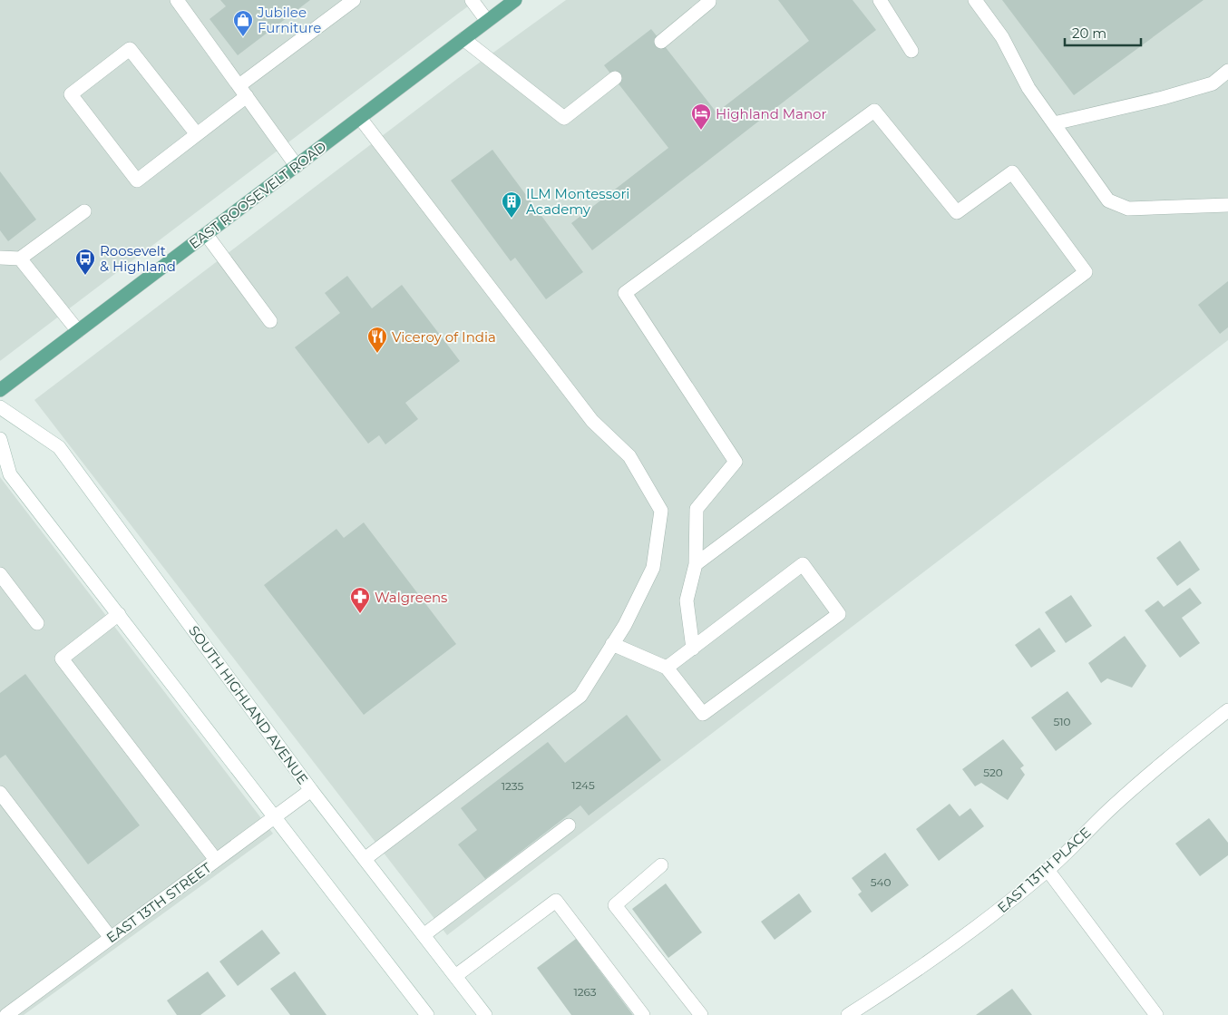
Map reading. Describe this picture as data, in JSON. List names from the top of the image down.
{
  "streets": {
    "main road": [
      "EAST ROOSEVELT ROAD",
      "SOUTH HIGHLAND AVENUE",
      "EAST 13TH PLACE",
      "EAST 13TH STREET"
    ]
  },
  "crossings": [
    ["SOUTH HIGHLAND AVENUE", "EAST 13TH STREET"]
  ],
  "places": {
    "shop": ["Jubilee Furniture"],
    "hotel": ["Highland Manor"],
    "building": ["ILM Montessori Academy"],
    "bus stop": ["Roosevelt & Highland"],
    "restaurant": ["Viceroy of India"],
    "pharmacy": ["Walgreens"]
  },
  "house_numbers": [
    "510",
    "520",
    "1245",
    "1235",
    "540",
    "1263"
  ],
  "scale_bar": "20 m"
}
